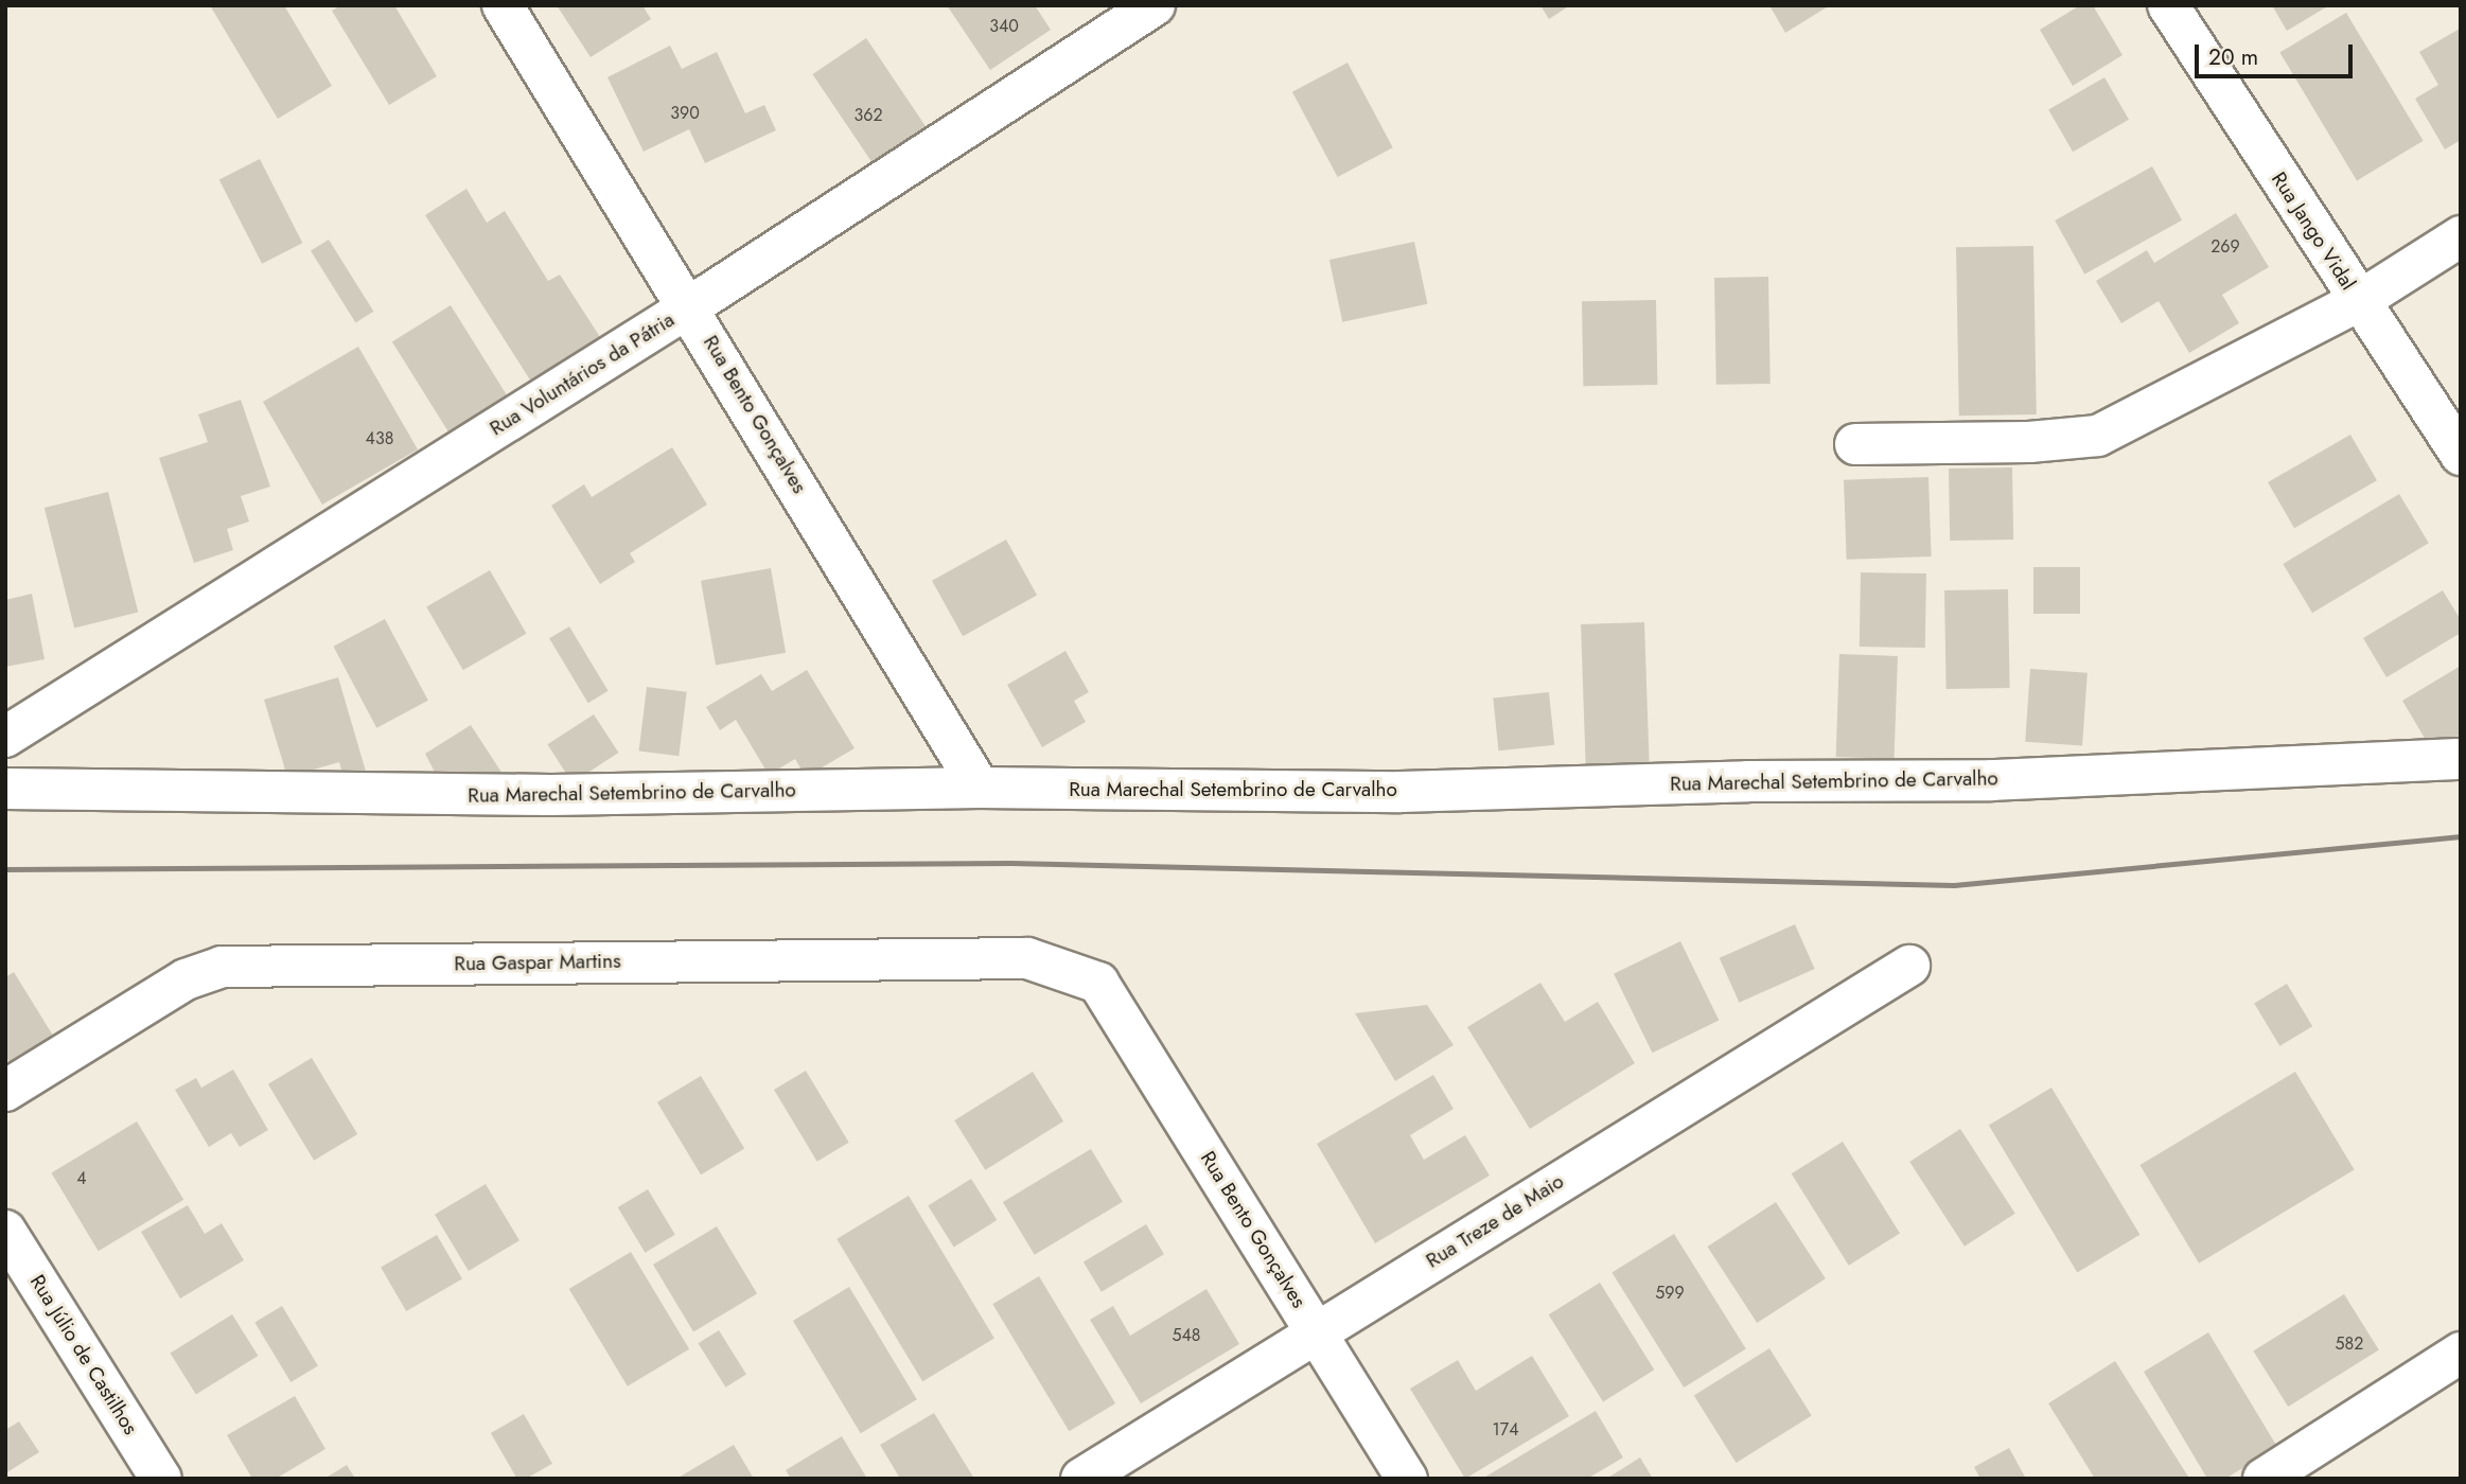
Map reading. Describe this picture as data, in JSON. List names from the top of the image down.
{
  "streets": {
    "street": [
      "Rua Jango Vidal",
      "Rua Voluntários da Pátria",
      "Rua Bento Gonçalves",
      "Rua Marechal Setembrino de Carvalho",
      "Rua Gaspar Martins",
      "Rua Treze de Maio",
      "Rua Júlio de Castilhos"
    ]
  },
  "crossings": [
    ["Rua Voluntários da Pátria", "Rua Bento Gonçalves"],
    ["Rua Bento Gonçalves", "Rua Marechal Setembrino de Carvalho"],
    ["Rua Bento Gonçalves", "Rua Gaspar Martins"],
    ["Rua Bento Gonçalves", "Rua Treze de Maio"]
  ],
  "house_numbers": [
    "340",
    "390",
    "362",
    "269",
    "438",
    "4",
    "599",
    "548",
    "582",
    "174"
  ],
  "scale_bar": "20 m"
}
